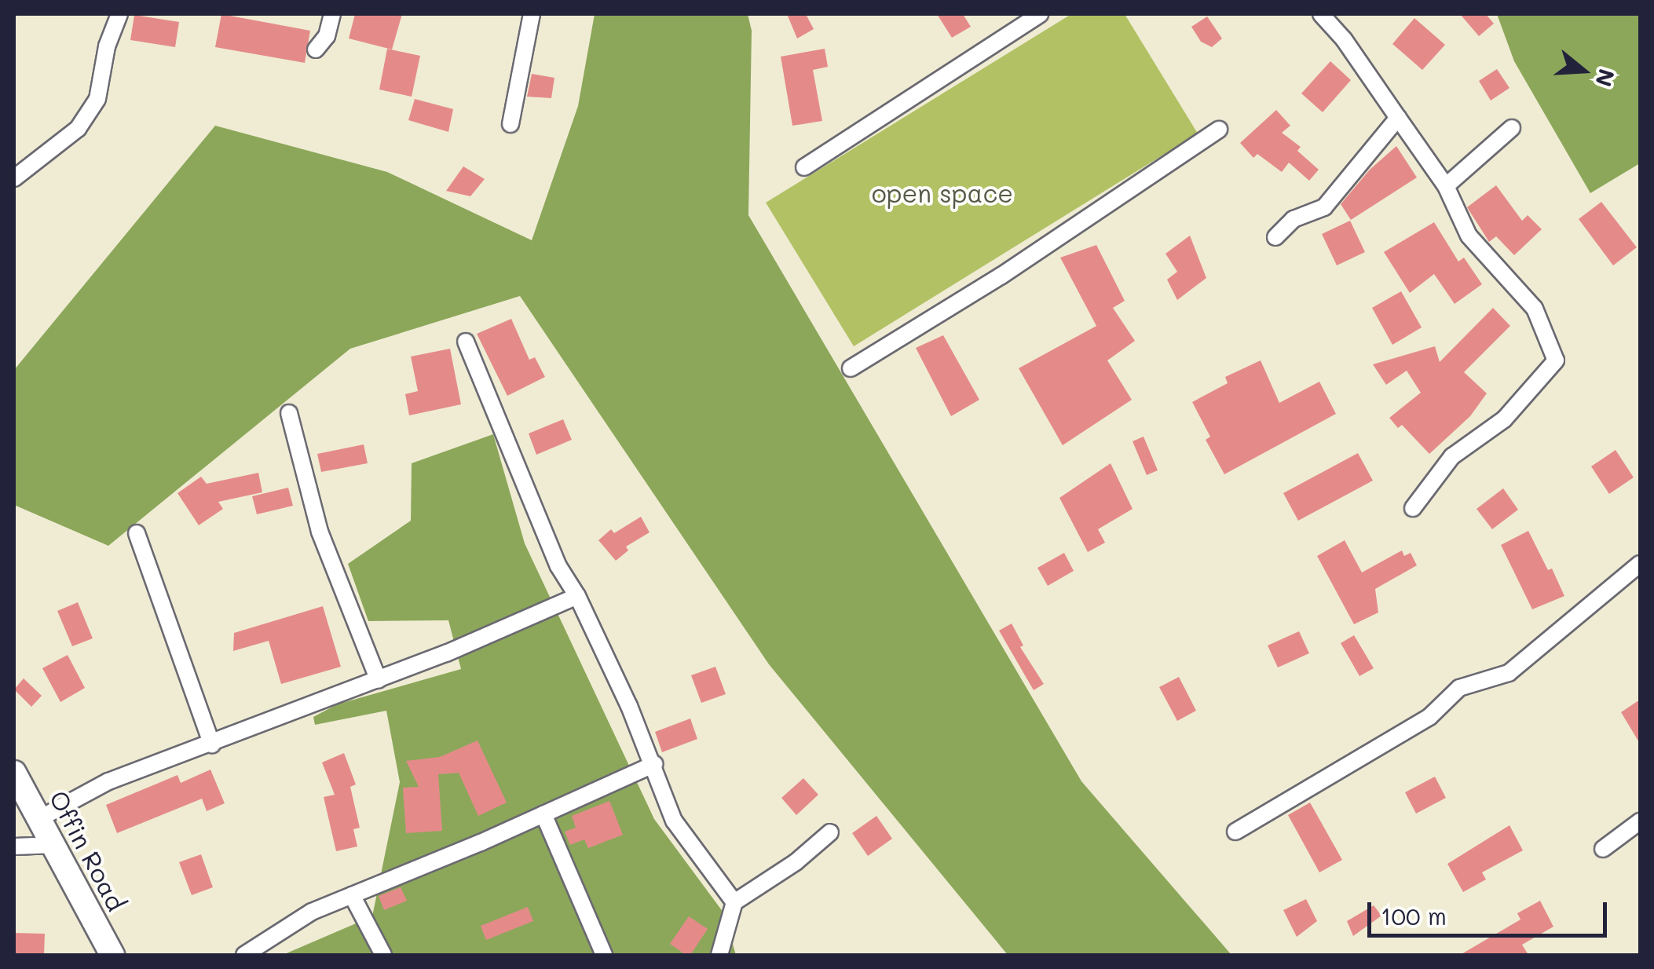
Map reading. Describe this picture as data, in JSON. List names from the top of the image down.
{
  "streets": {
    "street": ["Offin Road"]
  },
  "parks": ["open space"],
  "scale_bar": "100 m",
  "north": "right"
}
